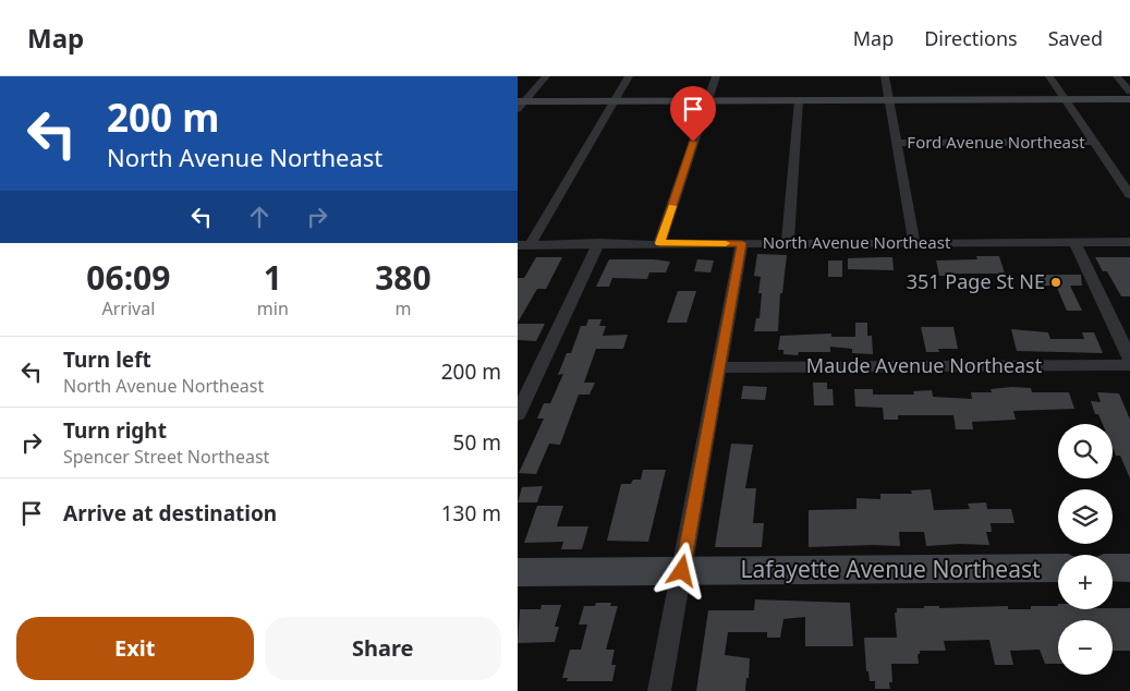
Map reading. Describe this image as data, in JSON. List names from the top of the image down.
{
  "streets": {
    "street": [
      "Ford Avenue Northeast",
      "North Avenue Northeast",
      "Maude Avenue Northeast",
      "Lafayette Avenue Northeast"
    ]
  },
  "places": ["351 Page St NE"],
  "page": {
    "header": "Map",
    "nav": ["Map", "Directions", "Saved"],
    "turn": ["200 m", "North Avenue Northeast"],
    "eta": [
      "06:09",
      "Arrival",
      "1",
      "min",
      "380",
      "m"
    ],
    "list": [
      {
        "name": "Turn left",
        "note": "North Avenue Northeast",
        "value": "200 m"
      },
      {
        "name": "Turn right",
        "note": "Spencer Street Northeast",
        "value": "50 m"
      },
      {
        "name": "Arrive at destination",
        "value": "130 m"
      }
    ],
    "map_buttons": ["+", "−"],
    "buttons": ["Exit", "Share"]
  }
}
